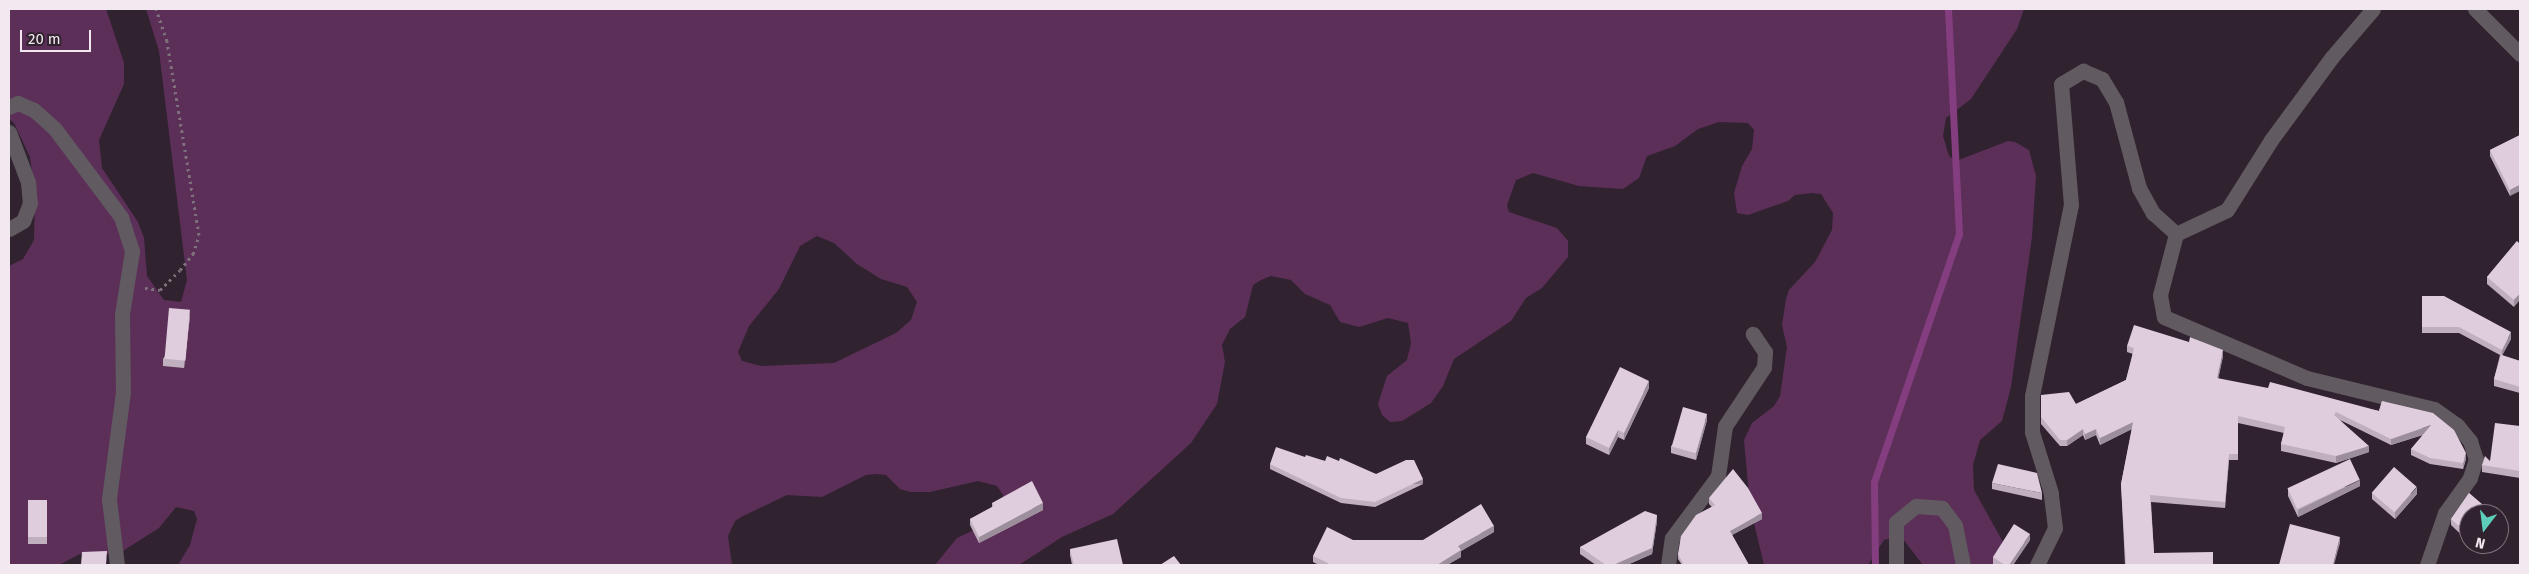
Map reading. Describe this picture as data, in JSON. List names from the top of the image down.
{
  "scale_bar": "20 m",
  "north": "bottom"
}
